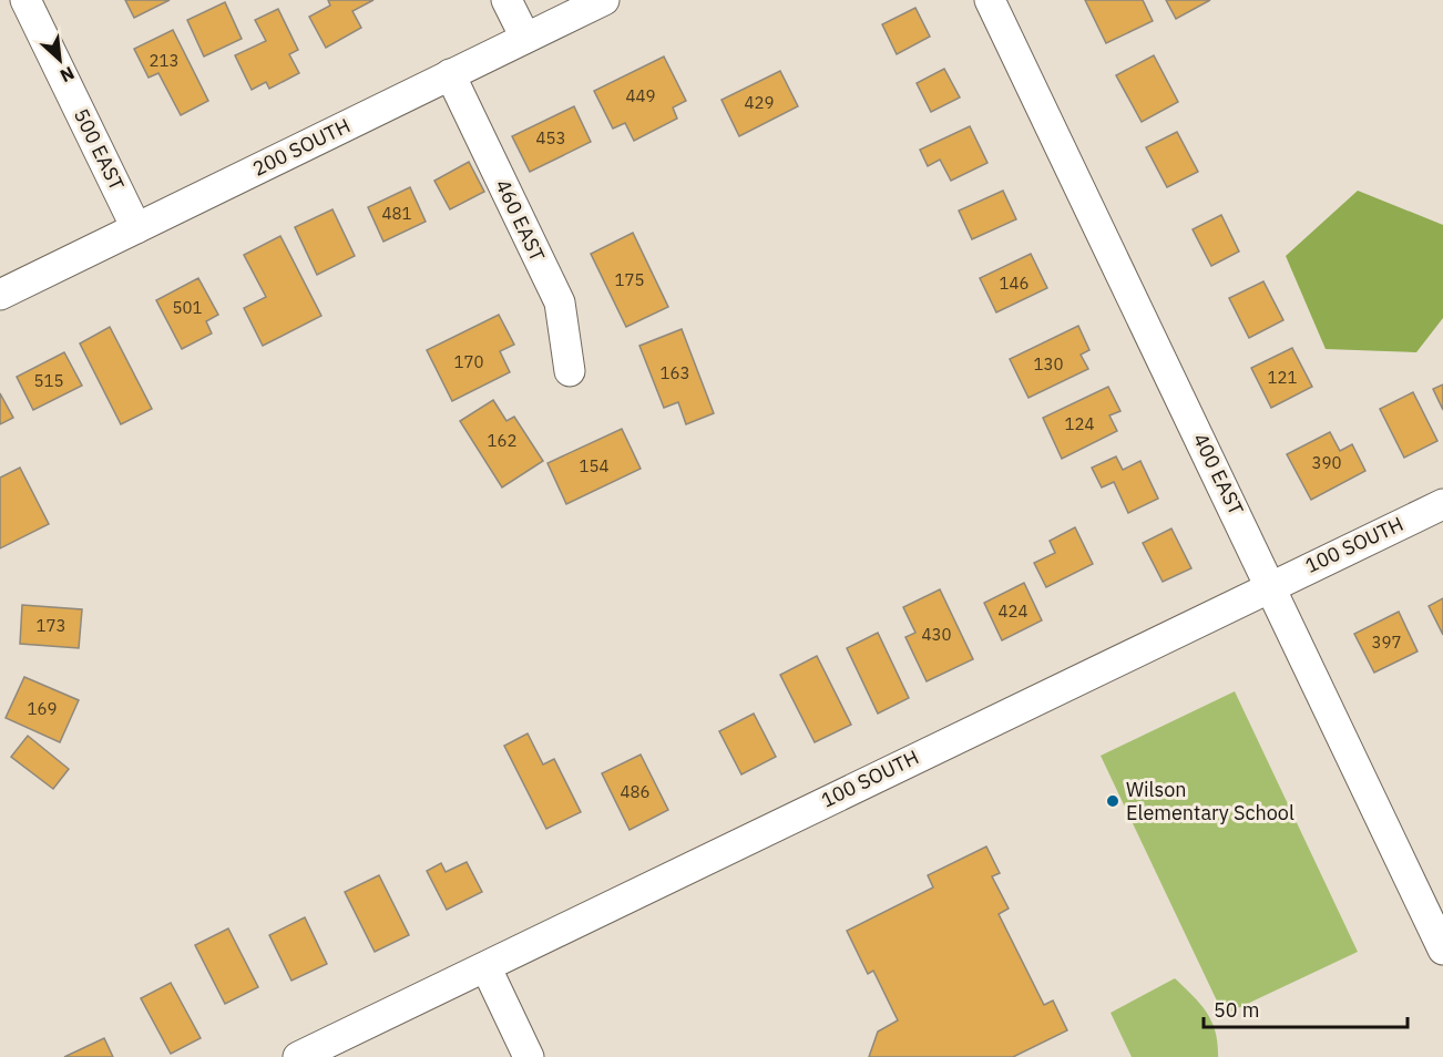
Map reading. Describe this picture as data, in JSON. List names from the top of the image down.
{
  "streets": {
    "street": [
      "200 SOUTH",
      "500 EAST",
      "460 EAST",
      "400 EAST",
      "100 SOUTH"
    ]
  },
  "crossings": [
    ["200 SOUTH", "500 EAST"],
    ["200 SOUTH", "460 EAST"],
    ["400 EAST", "100 SOUTH"]
  ],
  "places": ["Wilson Elementary School"],
  "house_numbers": [
    "213",
    "449",
    "429",
    "453",
    "481",
    "175",
    "146",
    "501",
    "170",
    "130",
    "163",
    "121",
    "515",
    "124",
    "162",
    "390",
    "154",
    "424",
    "173",
    "430",
    "397",
    "169",
    "486"
  ],
  "scale_bar": "50 m",
  "north": "bottom right"
}
